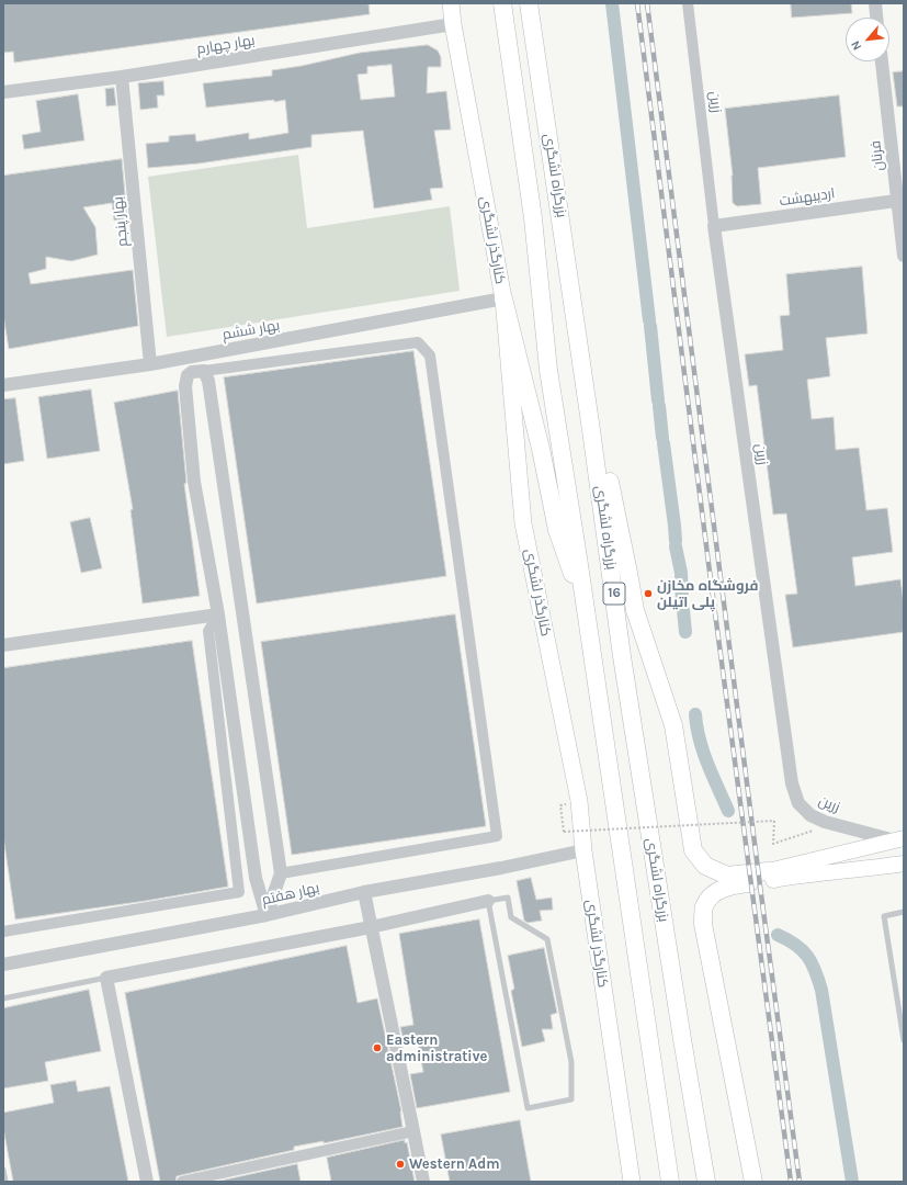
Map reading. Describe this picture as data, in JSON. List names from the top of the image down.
{
  "streets": {
    "highway": ["بزرگراه لشگری", "16"],
    "main road": ["کنارگذر لشگری"],
    "street": [
      "بهار چهارم",
      "زرین",
      "فرنان",
      "اردیبهشت",
      "بهار پنجم",
      "بهار ششم",
      "بهار هفتم"
    ]
  },
  "crossings": [
    ["بهار چهارم", "بهار پنجم"],
    ["بهار چهارم", "کنارگذر لشگری"],
    ["زرین", "اردیبهشت"],
    ["فرنان", "اردیبهشت"],
    ["بهار پنجم", "بهار ششم"],
    ["کنارگذر لشگری", "بهار ششم"],
    ["کنارگذر لشگری", "بهار هفتم"]
  ],
  "places": ["فروشگاه مخازن پلی اتیلن", "Eastern administrative", "Western Adm"],
  "north": "bottom left"
}
